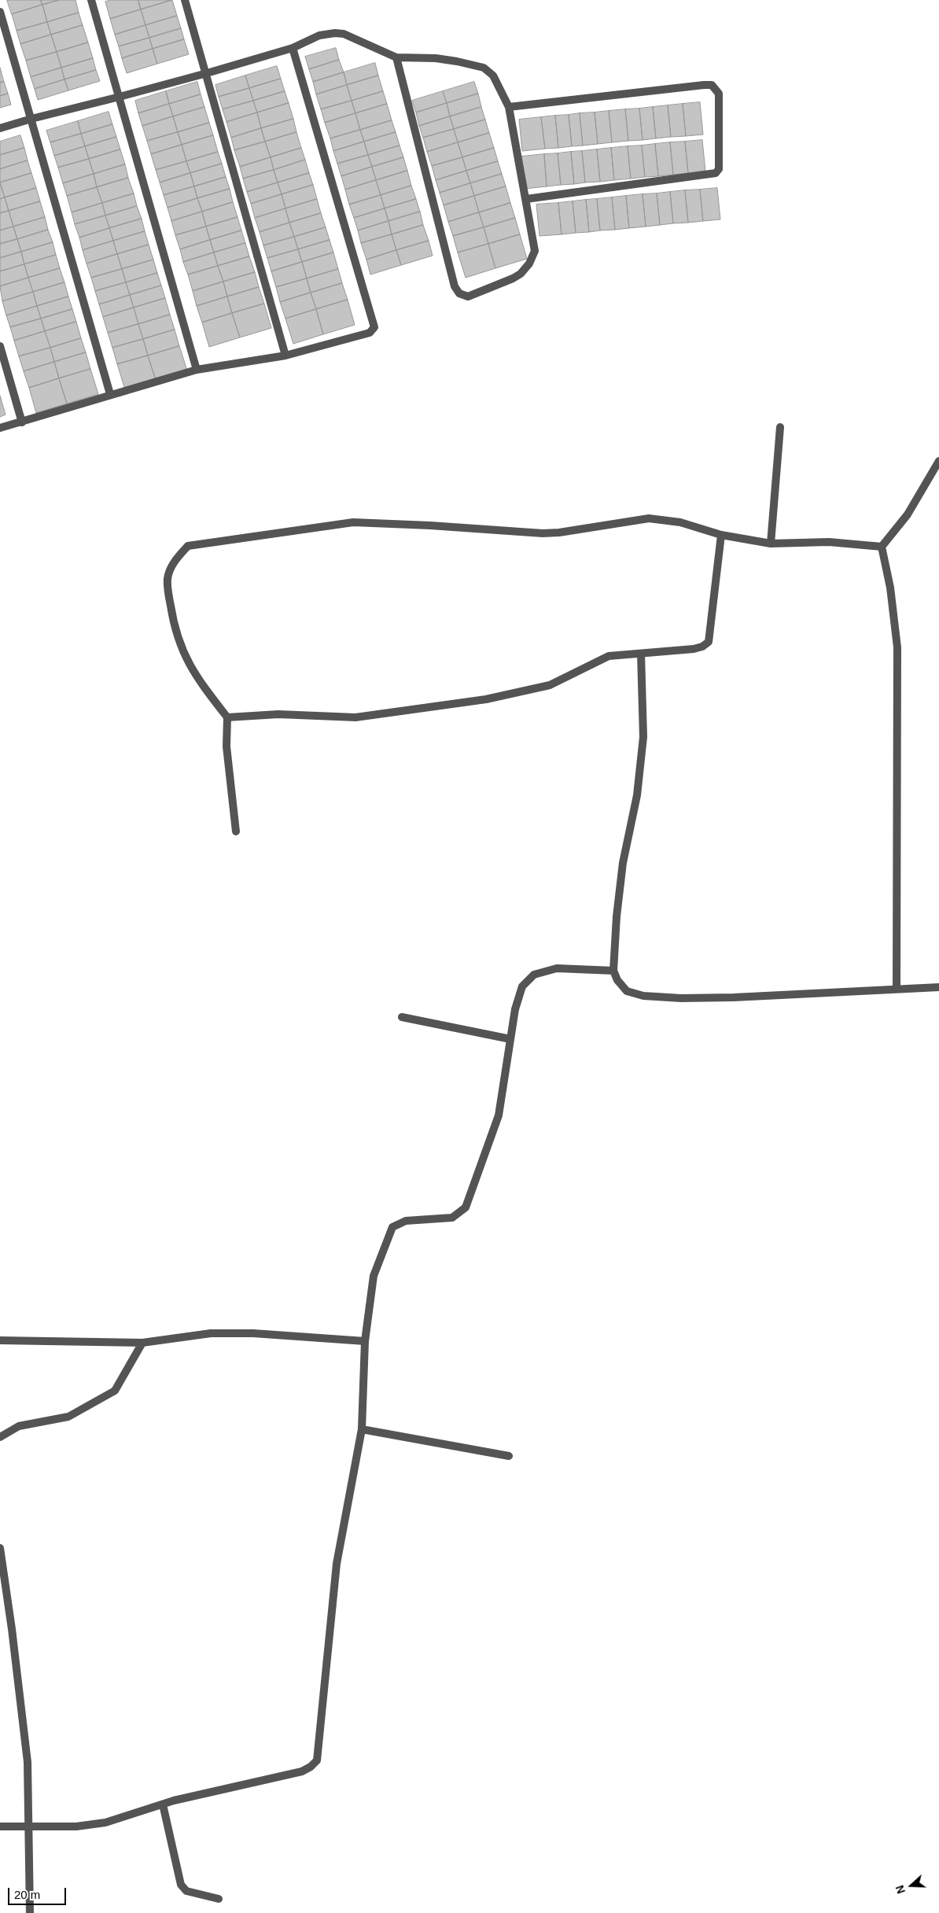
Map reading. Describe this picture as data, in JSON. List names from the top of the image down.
{
  "scale_bar": "20 m",
  "north": "left"
}
